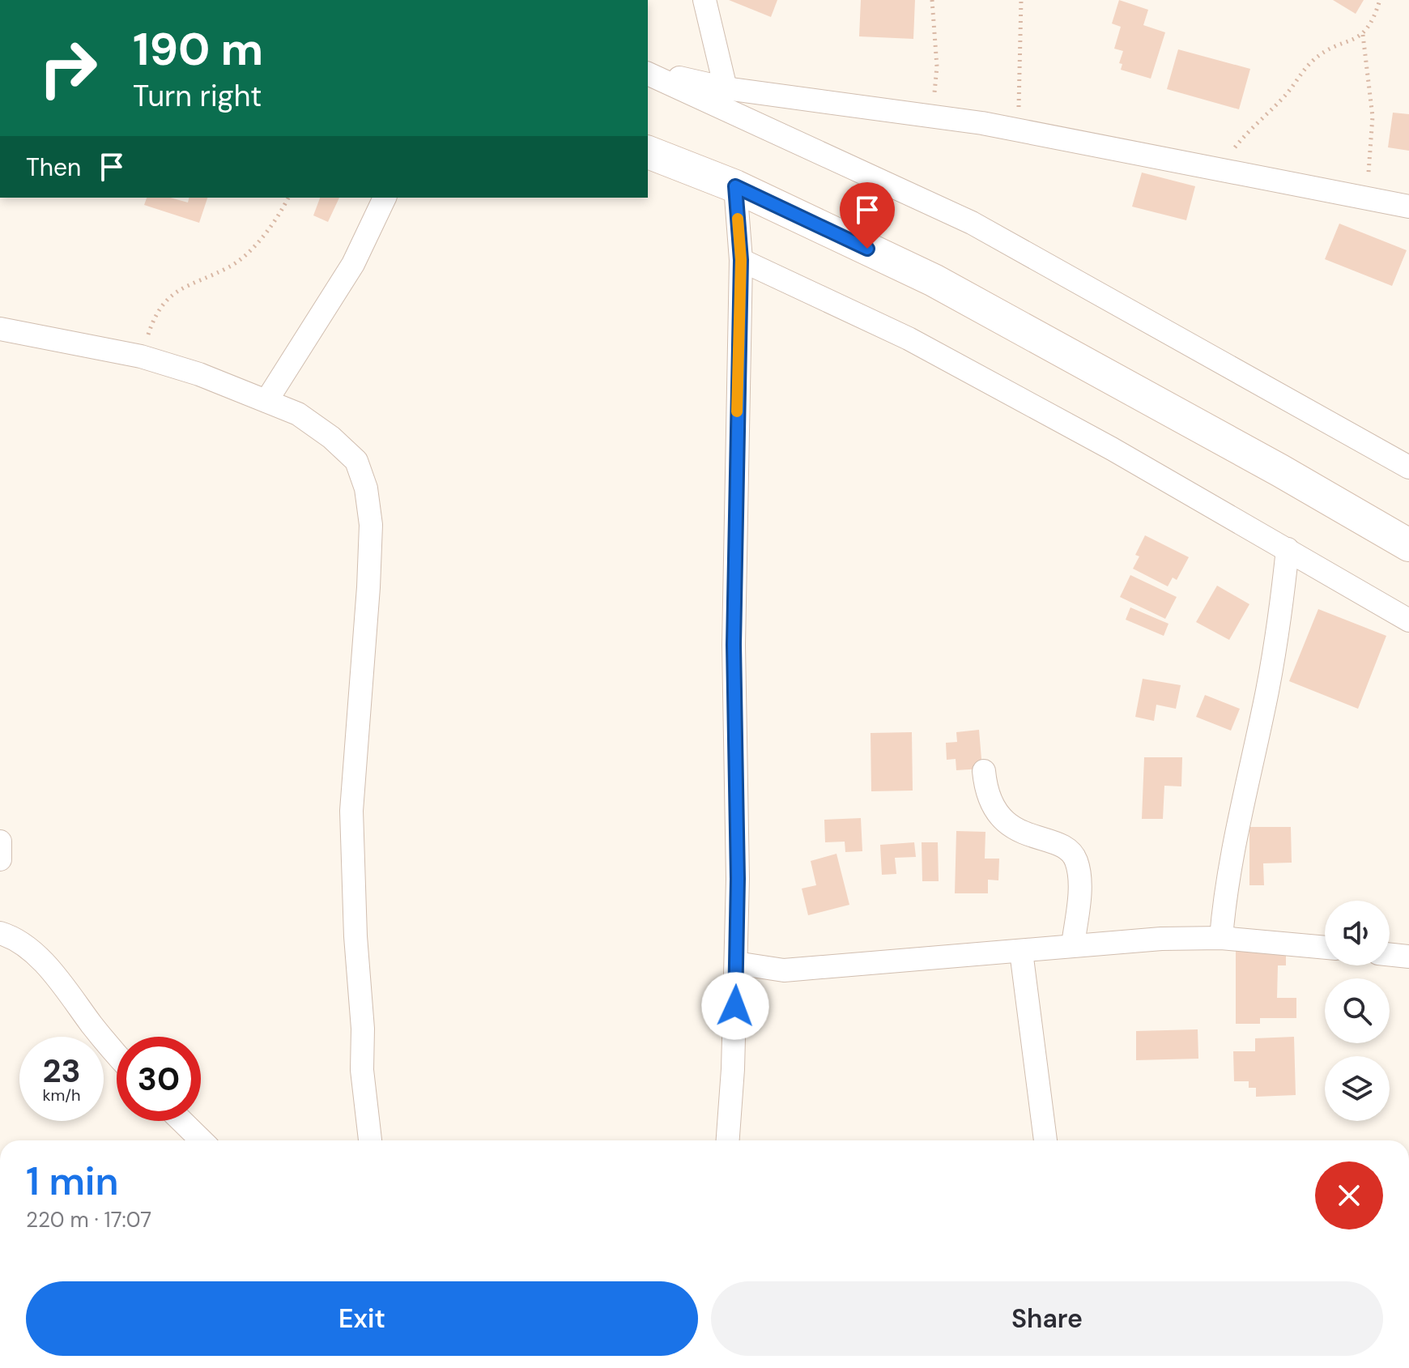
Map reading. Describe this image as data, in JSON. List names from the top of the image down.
{
  "page": {
    "turn": ["190 m", "Turn right"],
    "then": "Then",
    "speed": "23 km/h",
    "limit": "30",
    "heading": ["1 min", "220 m · 17:07"],
    "buttons": ["Exit", "Share"]
  }
}
